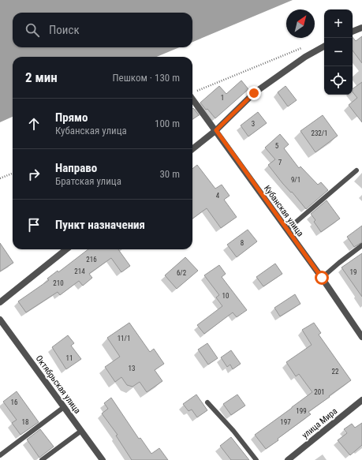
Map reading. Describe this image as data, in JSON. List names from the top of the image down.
{
  "streets": {
    "street": ["Кубанская улица", "Октябрьская улица", "улица Мира"]
  },
  "house_numbers": [
    "1",
    "3",
    "232/1",
    "5",
    "7",
    "9/1",
    "4",
    "8",
    "216",
    "214",
    "19",
    "6/2",
    "210",
    "10",
    "11/1",
    "11",
    "13",
    "22",
    "201",
    "16",
    "199",
    "18",
    "197"
  ],
  "north": "top right",
  "page": {
    "map_buttons": ["+", "−"],
    "search": "Поиск",
    "heading": ["2 мин", "Пешком · 130 m"],
    "list": [
      ["Прямо", "Кубанская улица", "100 m"],
      ["Направо", "Братская улица", "30 m"],
      "Пункт назначения"
    ]
  }
}
